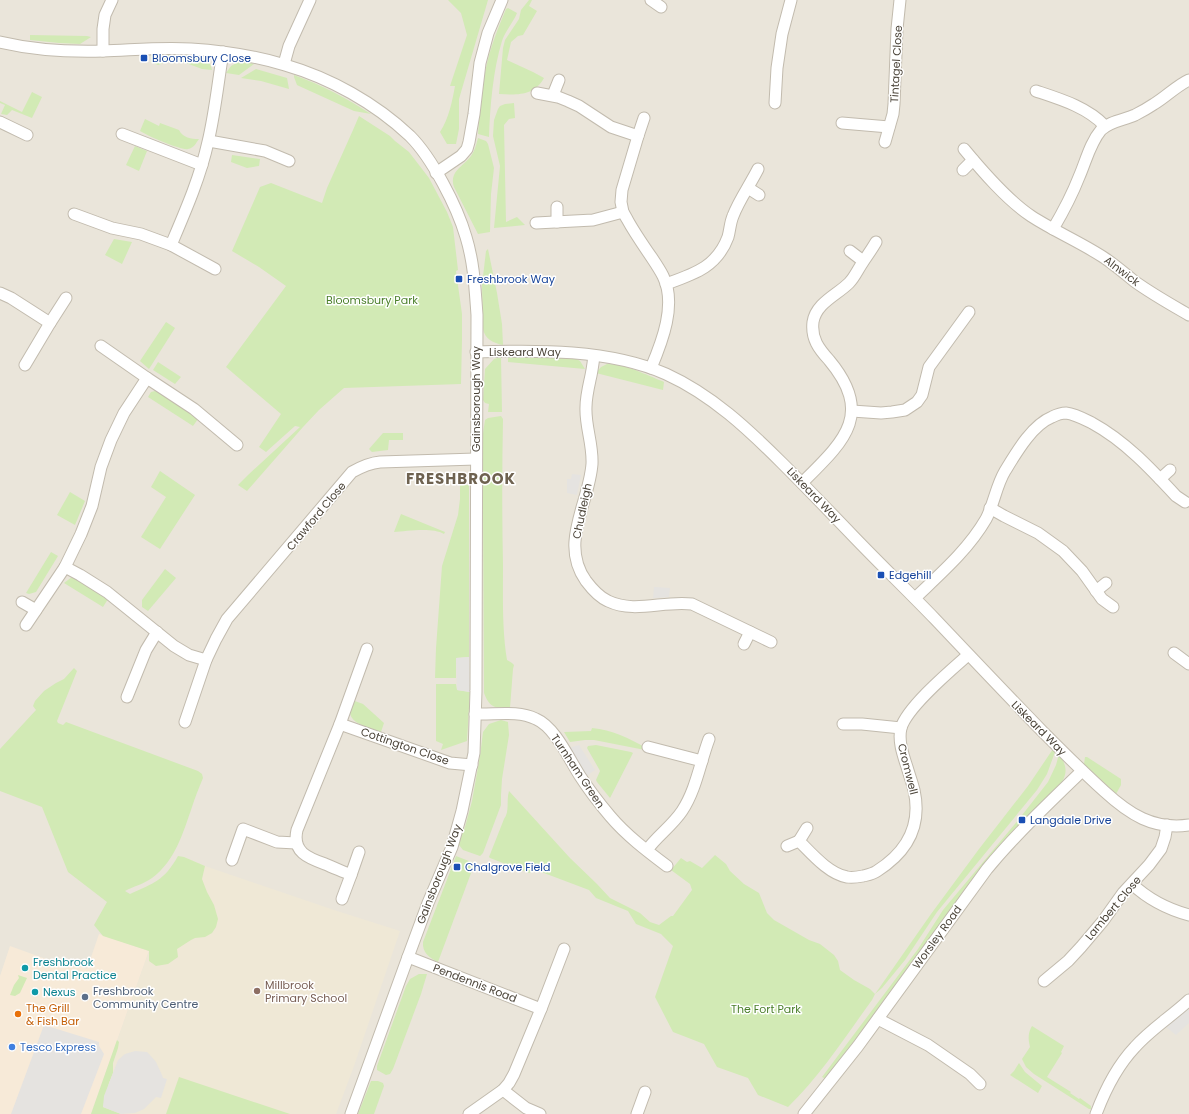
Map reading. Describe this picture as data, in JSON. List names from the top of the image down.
{
  "streets": {
    "street": [
      "Tintagel Close",
      "Alnwick",
      "Liskeard Way",
      "Gainsborough Way",
      "Chudleigh",
      "Crawford Close",
      "Cottington Close",
      "Cromwell",
      "Turnham Green",
      "Lambert Close",
      "Worsley Road",
      "Pendennis Road"
    ]
  },
  "crossings": [
    ["Liskeard Way", "Gainsborough Way"],
    ["Liskeard Way", "Chudleigh"],
    ["Liskeard Way", "Cromwell"],
    ["Liskeard Way", "Worsley Road"],
    ["Gainsborough Way", "Crawford Close"],
    ["Gainsborough Way", "Cottington Close"],
    ["Gainsborough Way", "Turnham Green"],
    ["Gainsborough Way", "Pendennis Road"]
  ],
  "districts": ["FRESHBROOK"],
  "parks": ["Bloomsbury Park", "The Fort Park"],
  "places": {
    "transit": [
      "Bloomsbury Close",
      "Freshbrook Way",
      "Edgehill",
      "Langdale Drive",
      "Chalgrove Field"
    ],
    "other": [
      "Freshbrook Dental Practice",
      "Millbrook Primary School",
      "Nexus",
      "Freshbrook Community Centre",
      "The Grill & Fish Bar",
      "Tesco Express"
    ]
  }
}
